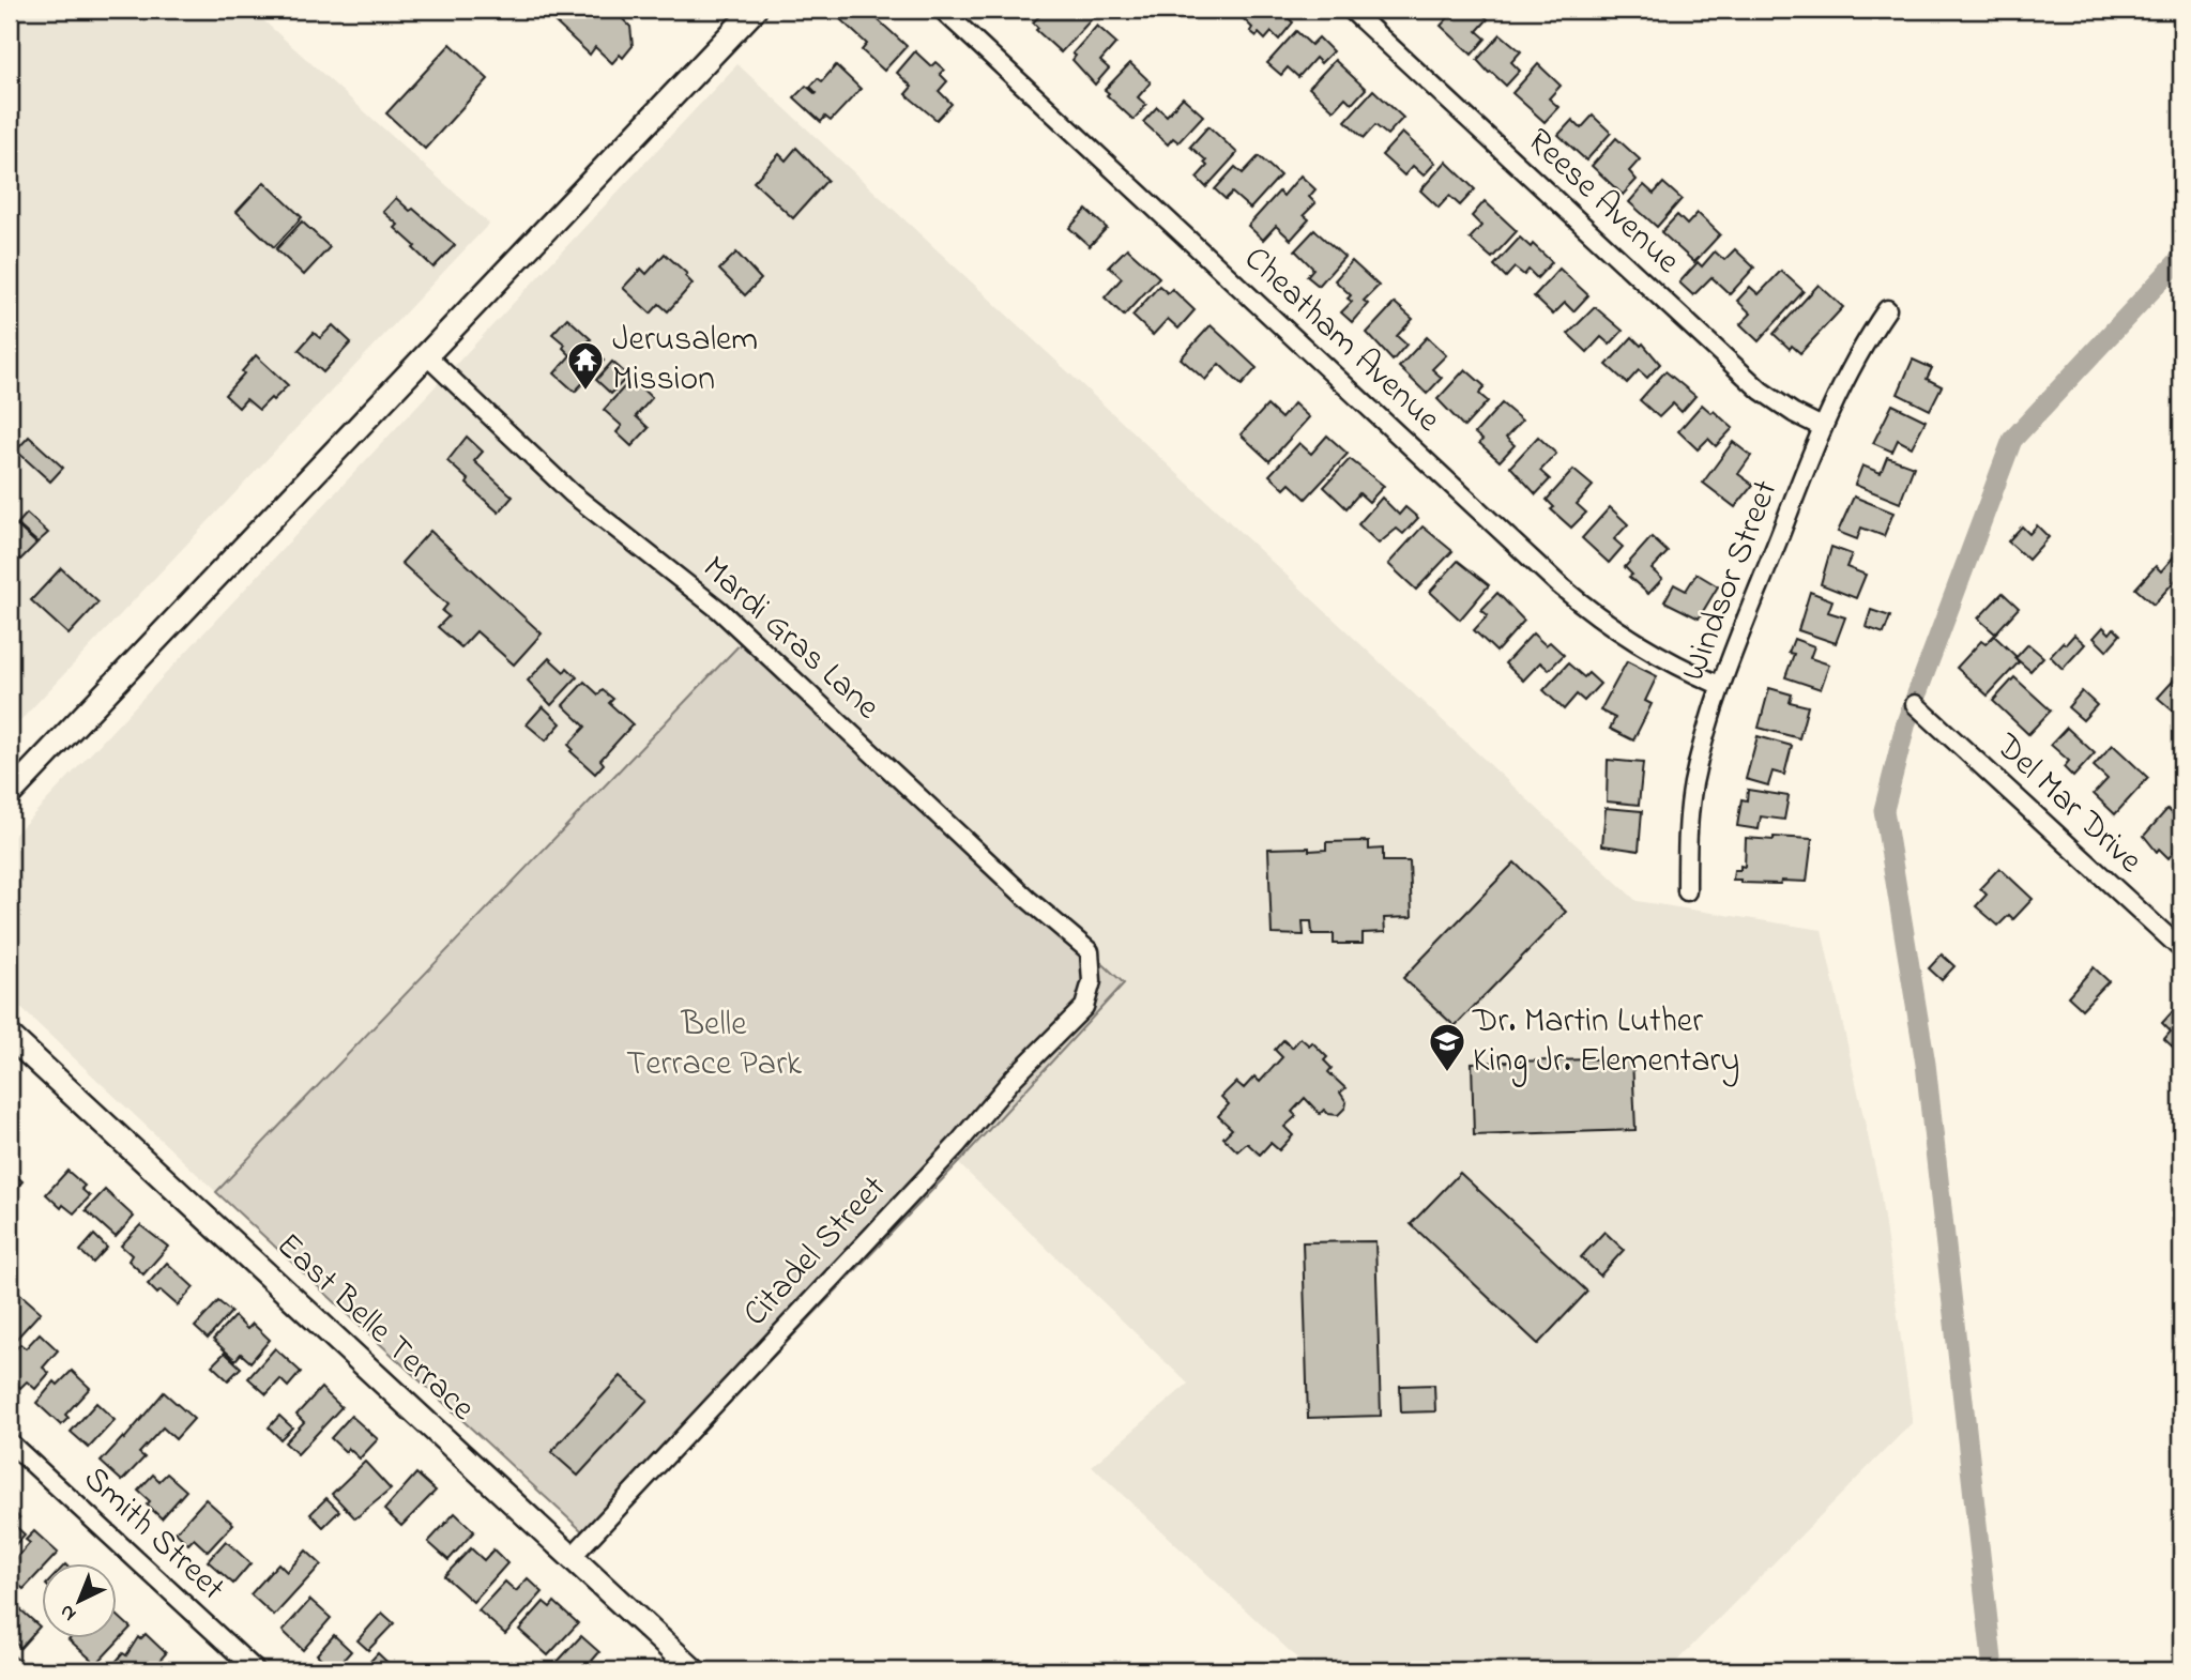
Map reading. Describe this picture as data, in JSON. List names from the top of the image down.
{
  "streets": {
    "street": [
      "Reese Avenue",
      "Cheatham Avenue",
      "Windsor Street",
      "Mardi Gras Lane",
      "Del Mar Drive",
      "Citadel Street",
      "East Belle Terrace",
      "Smith Street"
    ]
  },
  "crossings": [
    ["Reese Avenue", "Windsor Street"],
    ["Cheatham Avenue", "Windsor Street"],
    ["Mardi Gras Lane", "Citadel Street"],
    ["Citadel Street", "East Belle Terrace"]
  ],
  "parks": ["Belle Terrace Park"],
  "places": {
    "temple": ["Jerusalem Mission"],
    "school or university": ["Dr. Martin Luther King Jr. Elementary"]
  },
  "north": "bottom left"
}
